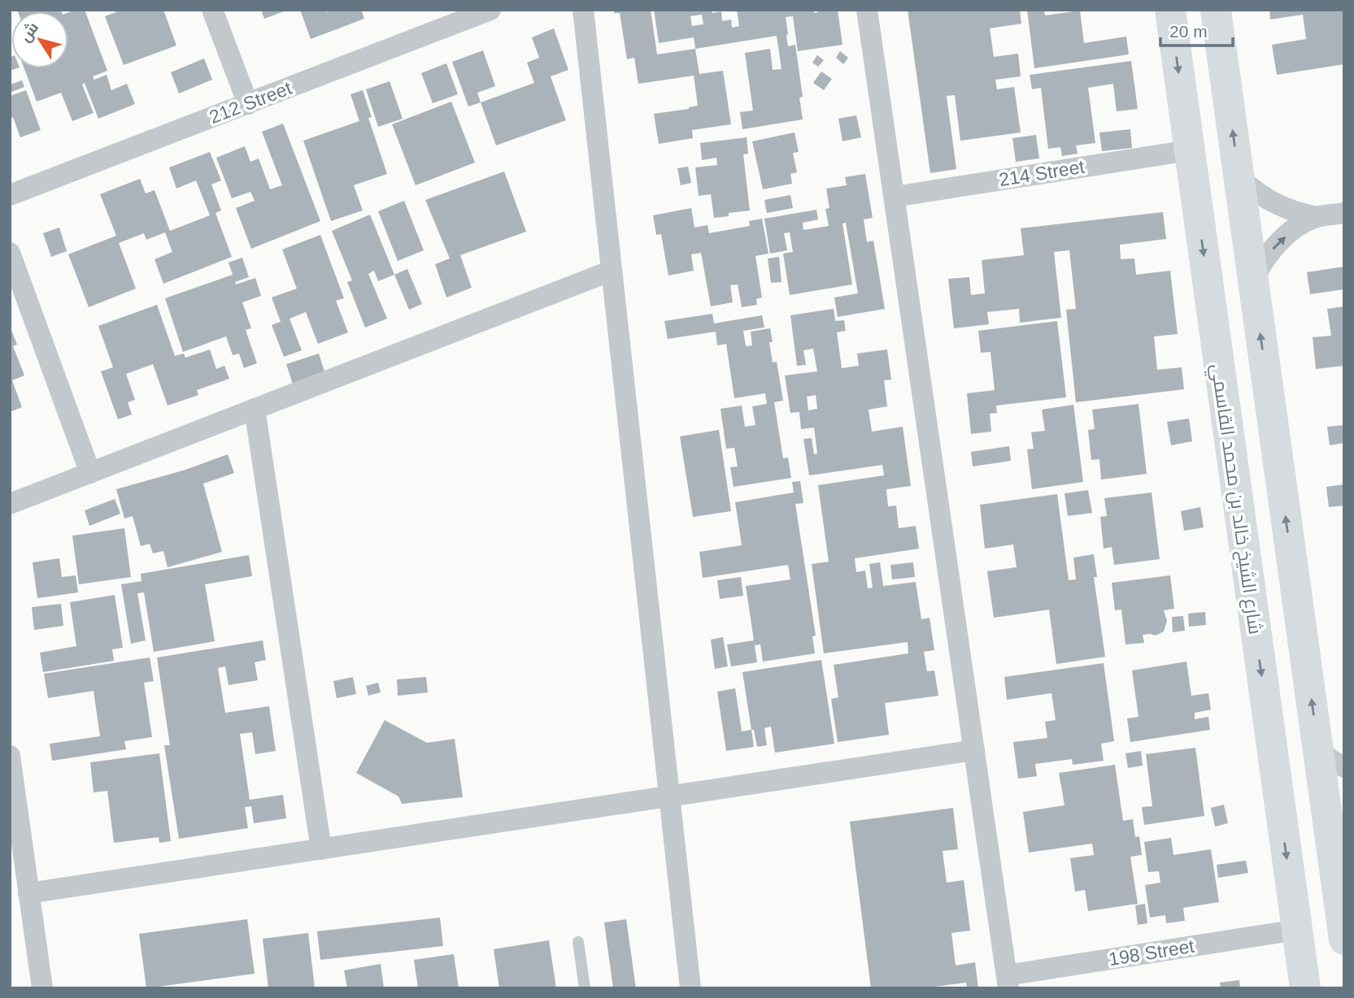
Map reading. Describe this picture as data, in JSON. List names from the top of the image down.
{
  "streets": {
    "main road": ["شارع الشيخ خالد بن محمد القاسمي"],
    "street": ["212 Street", "214 Street", "198 Street"]
  },
  "crossings": [
    ["214 Street", "شارع الشيخ خالد بن محمد القاسمي"],
    ["شارع الشيخ خالد بن محمد القاسمي", "198 Street"]
  ],
  "scale_bar": "20 m",
  "north": "top left"
}
